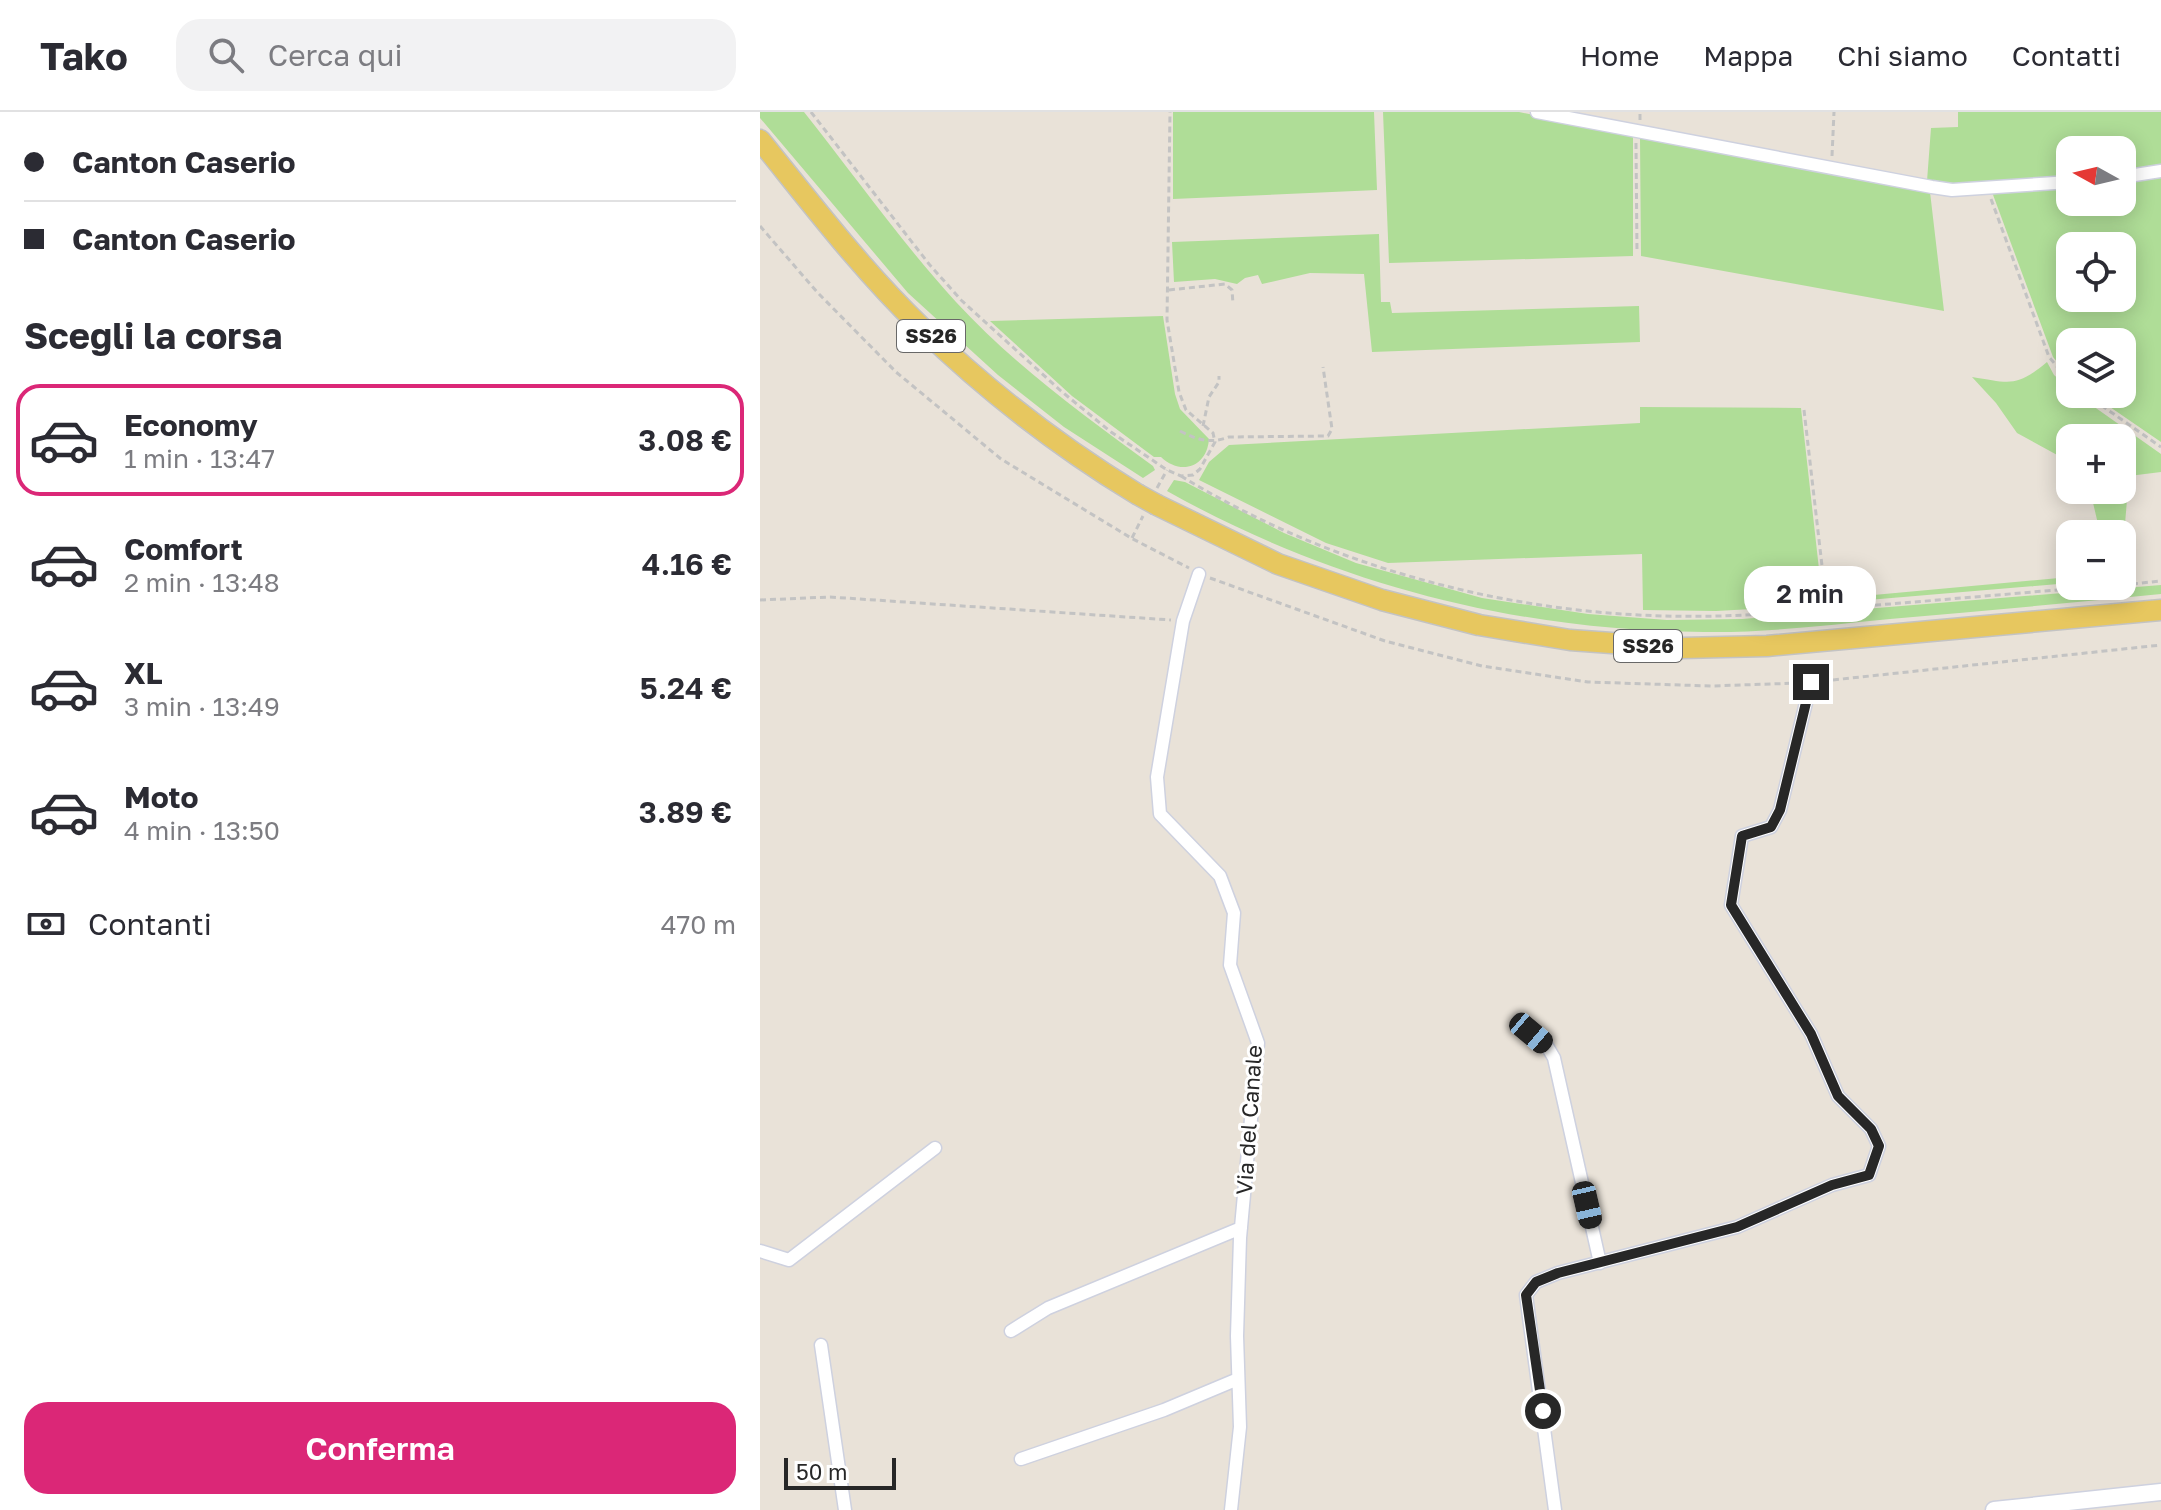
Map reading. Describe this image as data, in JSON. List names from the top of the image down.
{
  "streets": {
    "main road": ["SS26"],
    "street": ["Via del Canale"]
  },
  "scale_bar": "50 m",
  "north": "left",
  "page": {
    "header": "Tako",
    "search": "Cerca qui",
    "nav": [
      "Home",
      "Mappa",
      "Chi siamo",
      "Contatti"
    ],
    "banner": ["Canton Caserio", "Canton Caserio"],
    "map_buttons": ["+", "−"],
    "heading": "Scegli la corsa",
    "list": [
      {
        "name": "Economy",
        "note": "1 min · 13:47",
        "value": "3.08 €"
      },
      {
        "name": "Comfort",
        "note": "2 min · 13:48",
        "value": "4.16 €"
      },
      {
        "name": "XL",
        "note": "3 min · 13:49",
        "value": "5.24 €"
      },
      {
        "name": "Moto",
        "note": "4 min · 13:50",
        "value": "3.89 €"
      }
    ],
    "bubble": "2 min",
    "pay": ["Contanti", "470 m"],
    "buttons": "Conferma",
    "scale": "50 m"
  }
}
